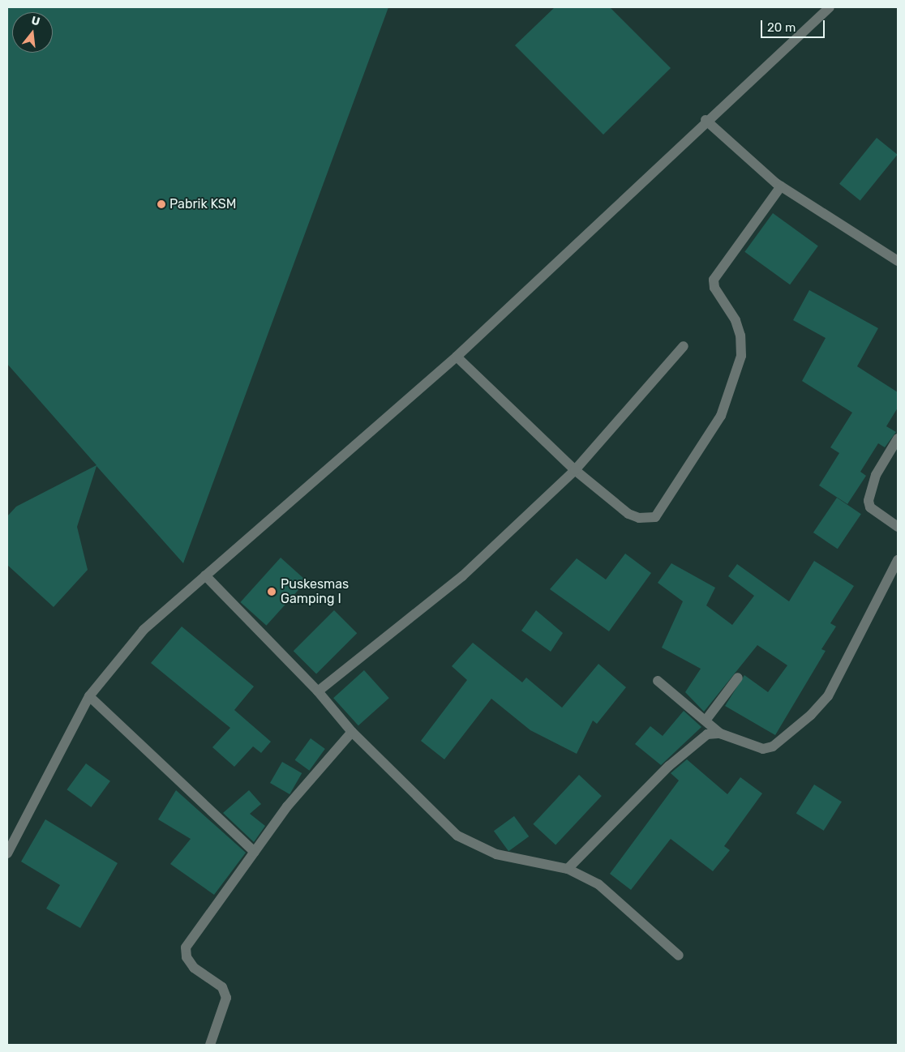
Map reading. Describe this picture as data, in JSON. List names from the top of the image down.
{
  "places": ["Pabrik KSM", "Puskesmas Gamping I"],
  "scale_bar": "20 m",
  "north": "top"
}
